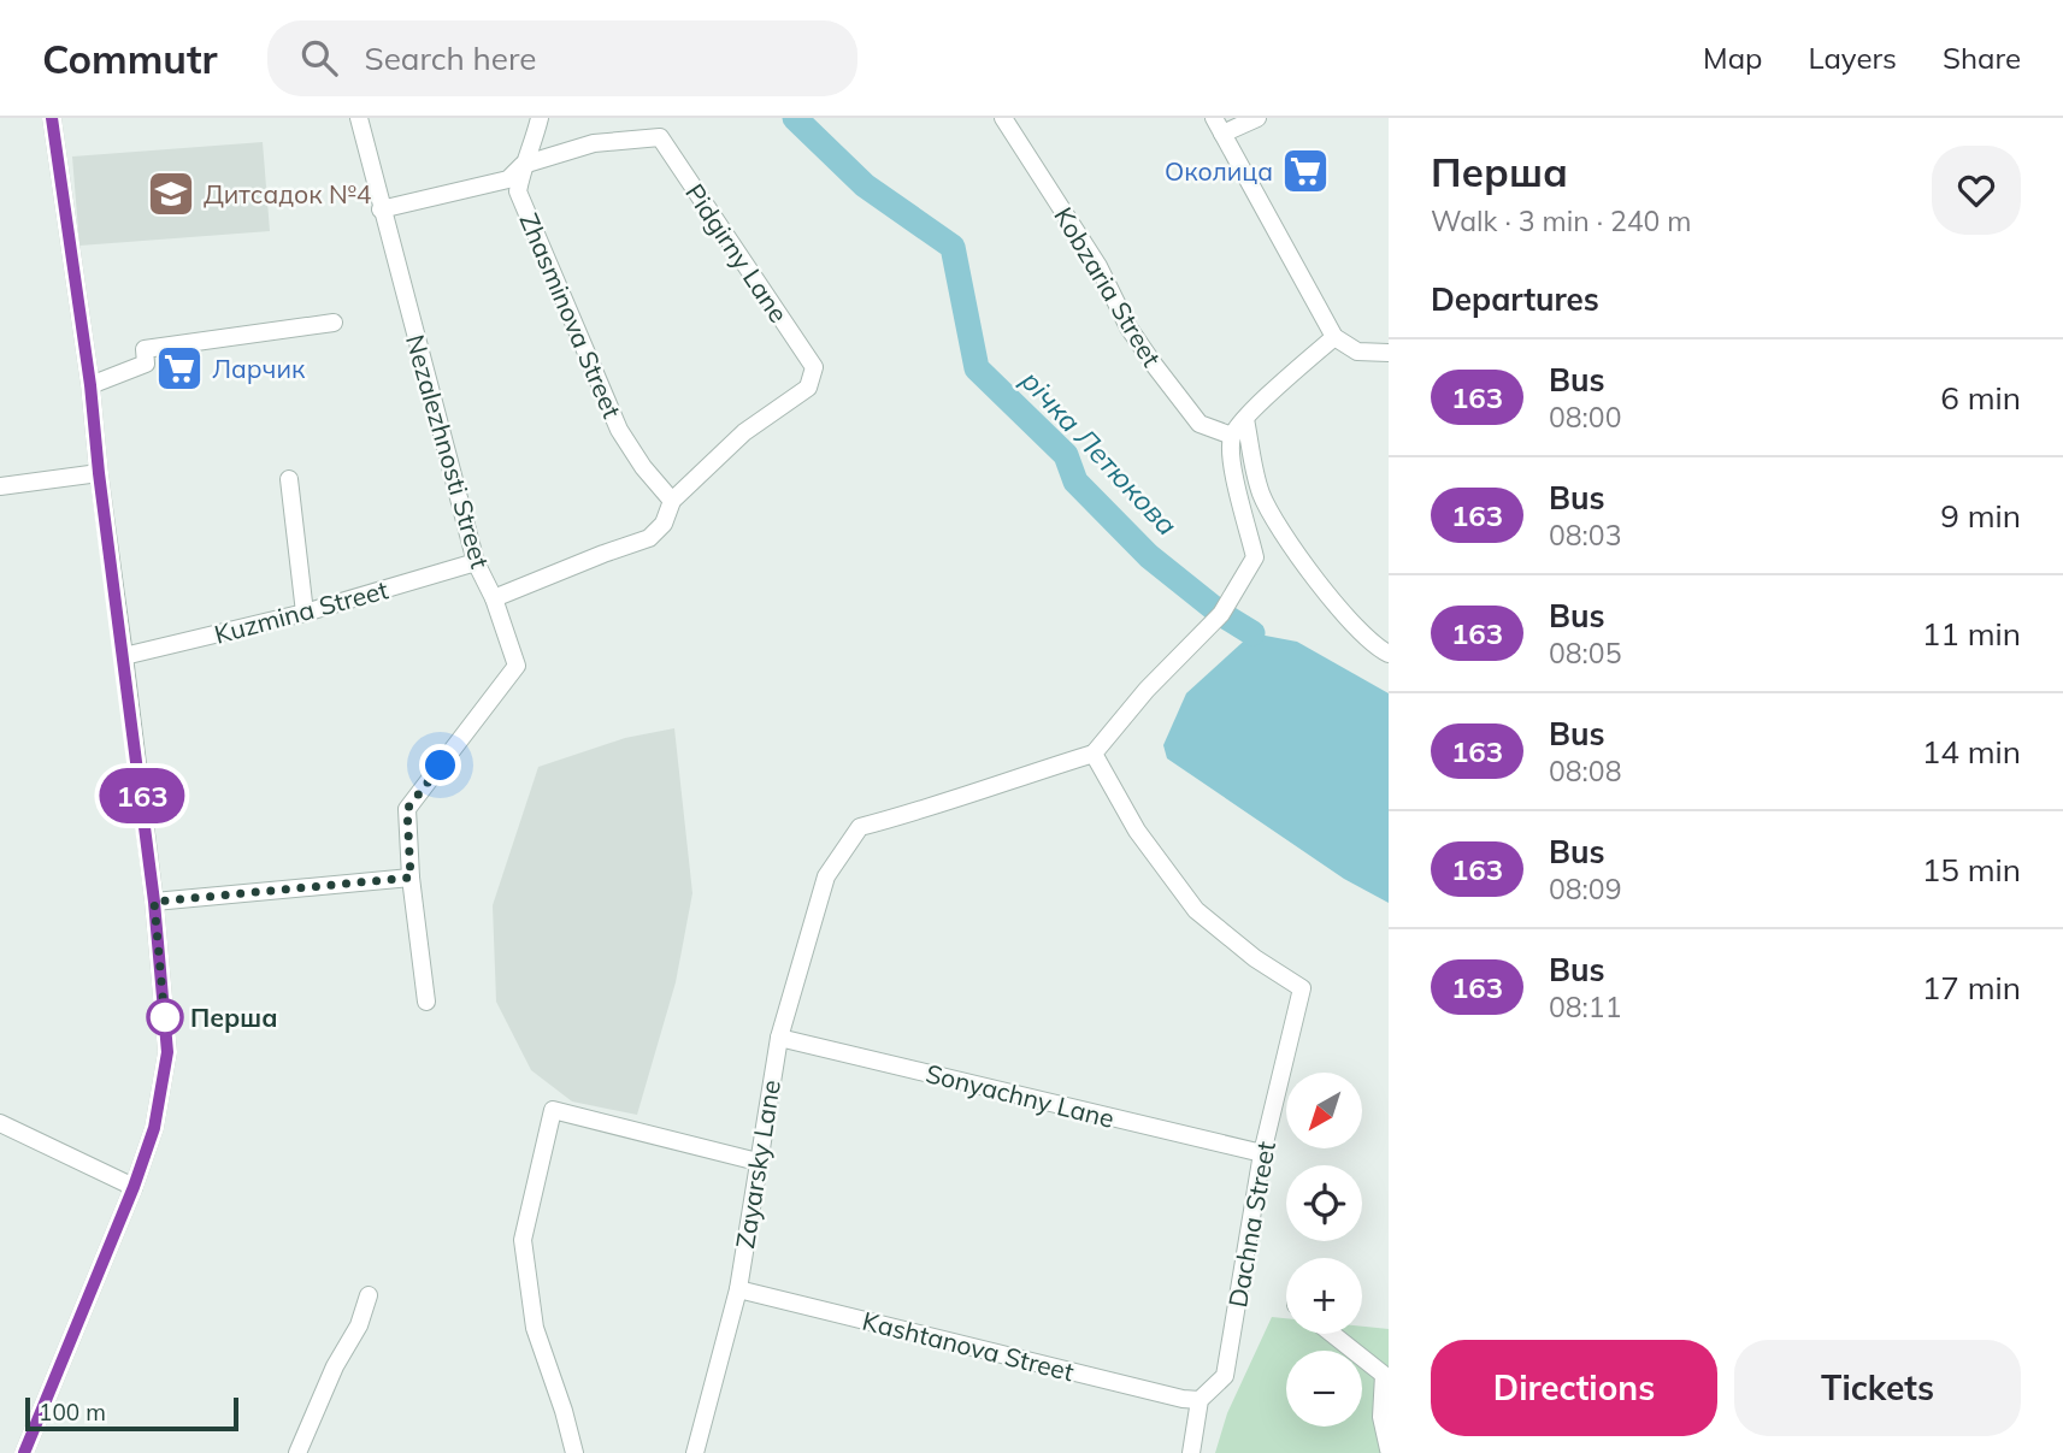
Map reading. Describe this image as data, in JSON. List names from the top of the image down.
{
  "streets": {
    "street": [
      "Pidgirny Lane",
      "Kobzaria Street",
      "Zhasminova Street",
      "Nezalezhnosti Street",
      "Kuzmina Street",
      "Sonyachny Lane",
      "Zayarsky Lane",
      "Dachna Street",
      "Kashtanova Street"
    ]
  },
  "crossings": [
    ["Pidgirny Lane", "Zhasminova Street"],
    ["Nezalezhnosti Street", "Kuzmina Street"],
    ["Sonyachny Lane", "Zayarsky Lane"],
    ["Sonyachny Lane", "Dachna Street"],
    ["Zayarsky Lane", "Dachna Street"],
    ["Zayarsky Lane", "Kashtanova Street"],
    ["Dachna Street", "Kashtanova Street"]
  ],
  "water": ["річка Летюкова"],
  "places": {
    "supermarket": ["Околица", "Ларчик"],
    "school or university": ["Дитсадок №4"],
    "other": ["Перша"]
  },
  "lines": ["bus line 163"],
  "scale_bar": "100 m",
  "north": "bottom left",
  "page": {
    "header": "Commutr",
    "search": "Search here",
    "nav": ["Map", "Layers", "Share"],
    "on_map": "163",
    "heading": [
      ["Перша", "Walk · 3 min · 240 m"],
      "Departures"
    ],
    "list": [
      {
        "mark": "163",
        "name": "Bus",
        "note": "08:00",
        "value": "6 min"
      },
      {
        "mark": "163",
        "name": "Bus",
        "note": "08:03",
        "value": "9 min"
      },
      {
        "mark": "163",
        "name": "Bus",
        "note": "08:05",
        "value": "11 min"
      },
      {
        "mark": "163",
        "name": "Bus",
        "note": "08:08",
        "value": "14 min"
      },
      {
        "mark": "163",
        "name": "Bus",
        "note": "08:09",
        "value": "15 min"
      },
      {
        "mark": "163",
        "name": "Bus",
        "note": "08:11",
        "value": "17 min"
      }
    ],
    "map_buttons": ["+", "−"],
    "buttons": ["Directions", "Tickets"],
    "scale": "100 m"
  }
}
